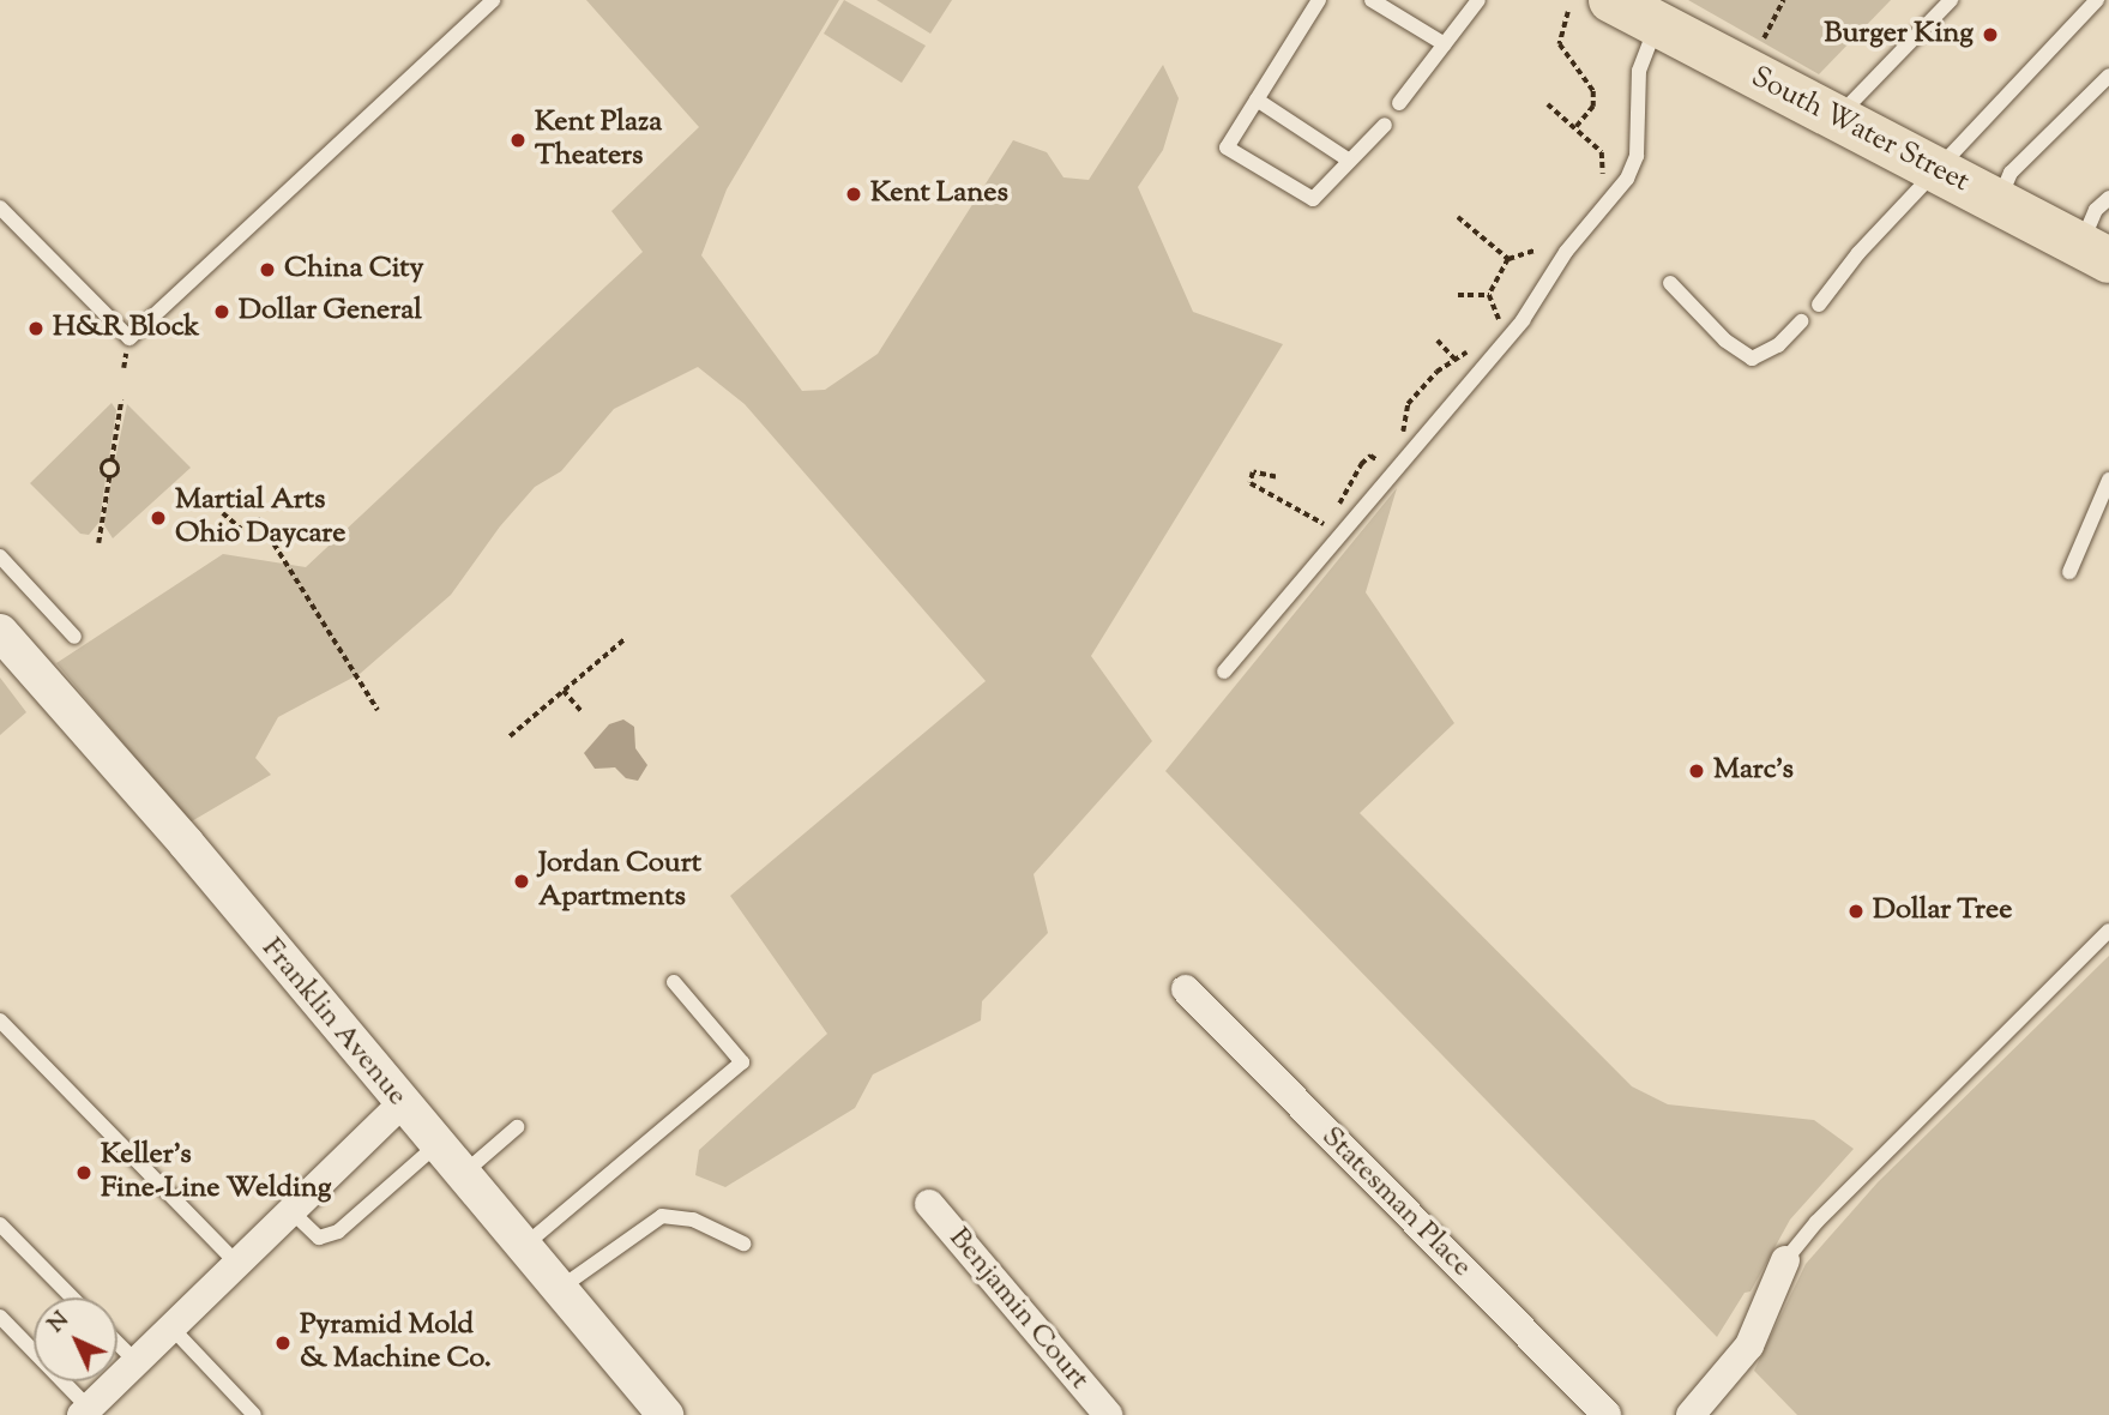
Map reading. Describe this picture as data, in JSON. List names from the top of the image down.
{
  "streets": {
    "main road": ["South Water Street"],
    "street": ["Franklin Avenue", "Statesman Place", "Benjamin Court"]
  },
  "places": [
    "Burger King",
    "Kent Plaza Theaters",
    "Kent Lanes",
    "China City",
    "Dollar General",
    "H&R Block",
    "Martial Arts Ohio Daycare",
    "Marc's",
    "Jordan Court Apartments",
    "Dollar Tree",
    "Keller’s Fine-Line Welding",
    "Pyramid Mold & Machine Co."
  ],
  "north": "top left"
}
